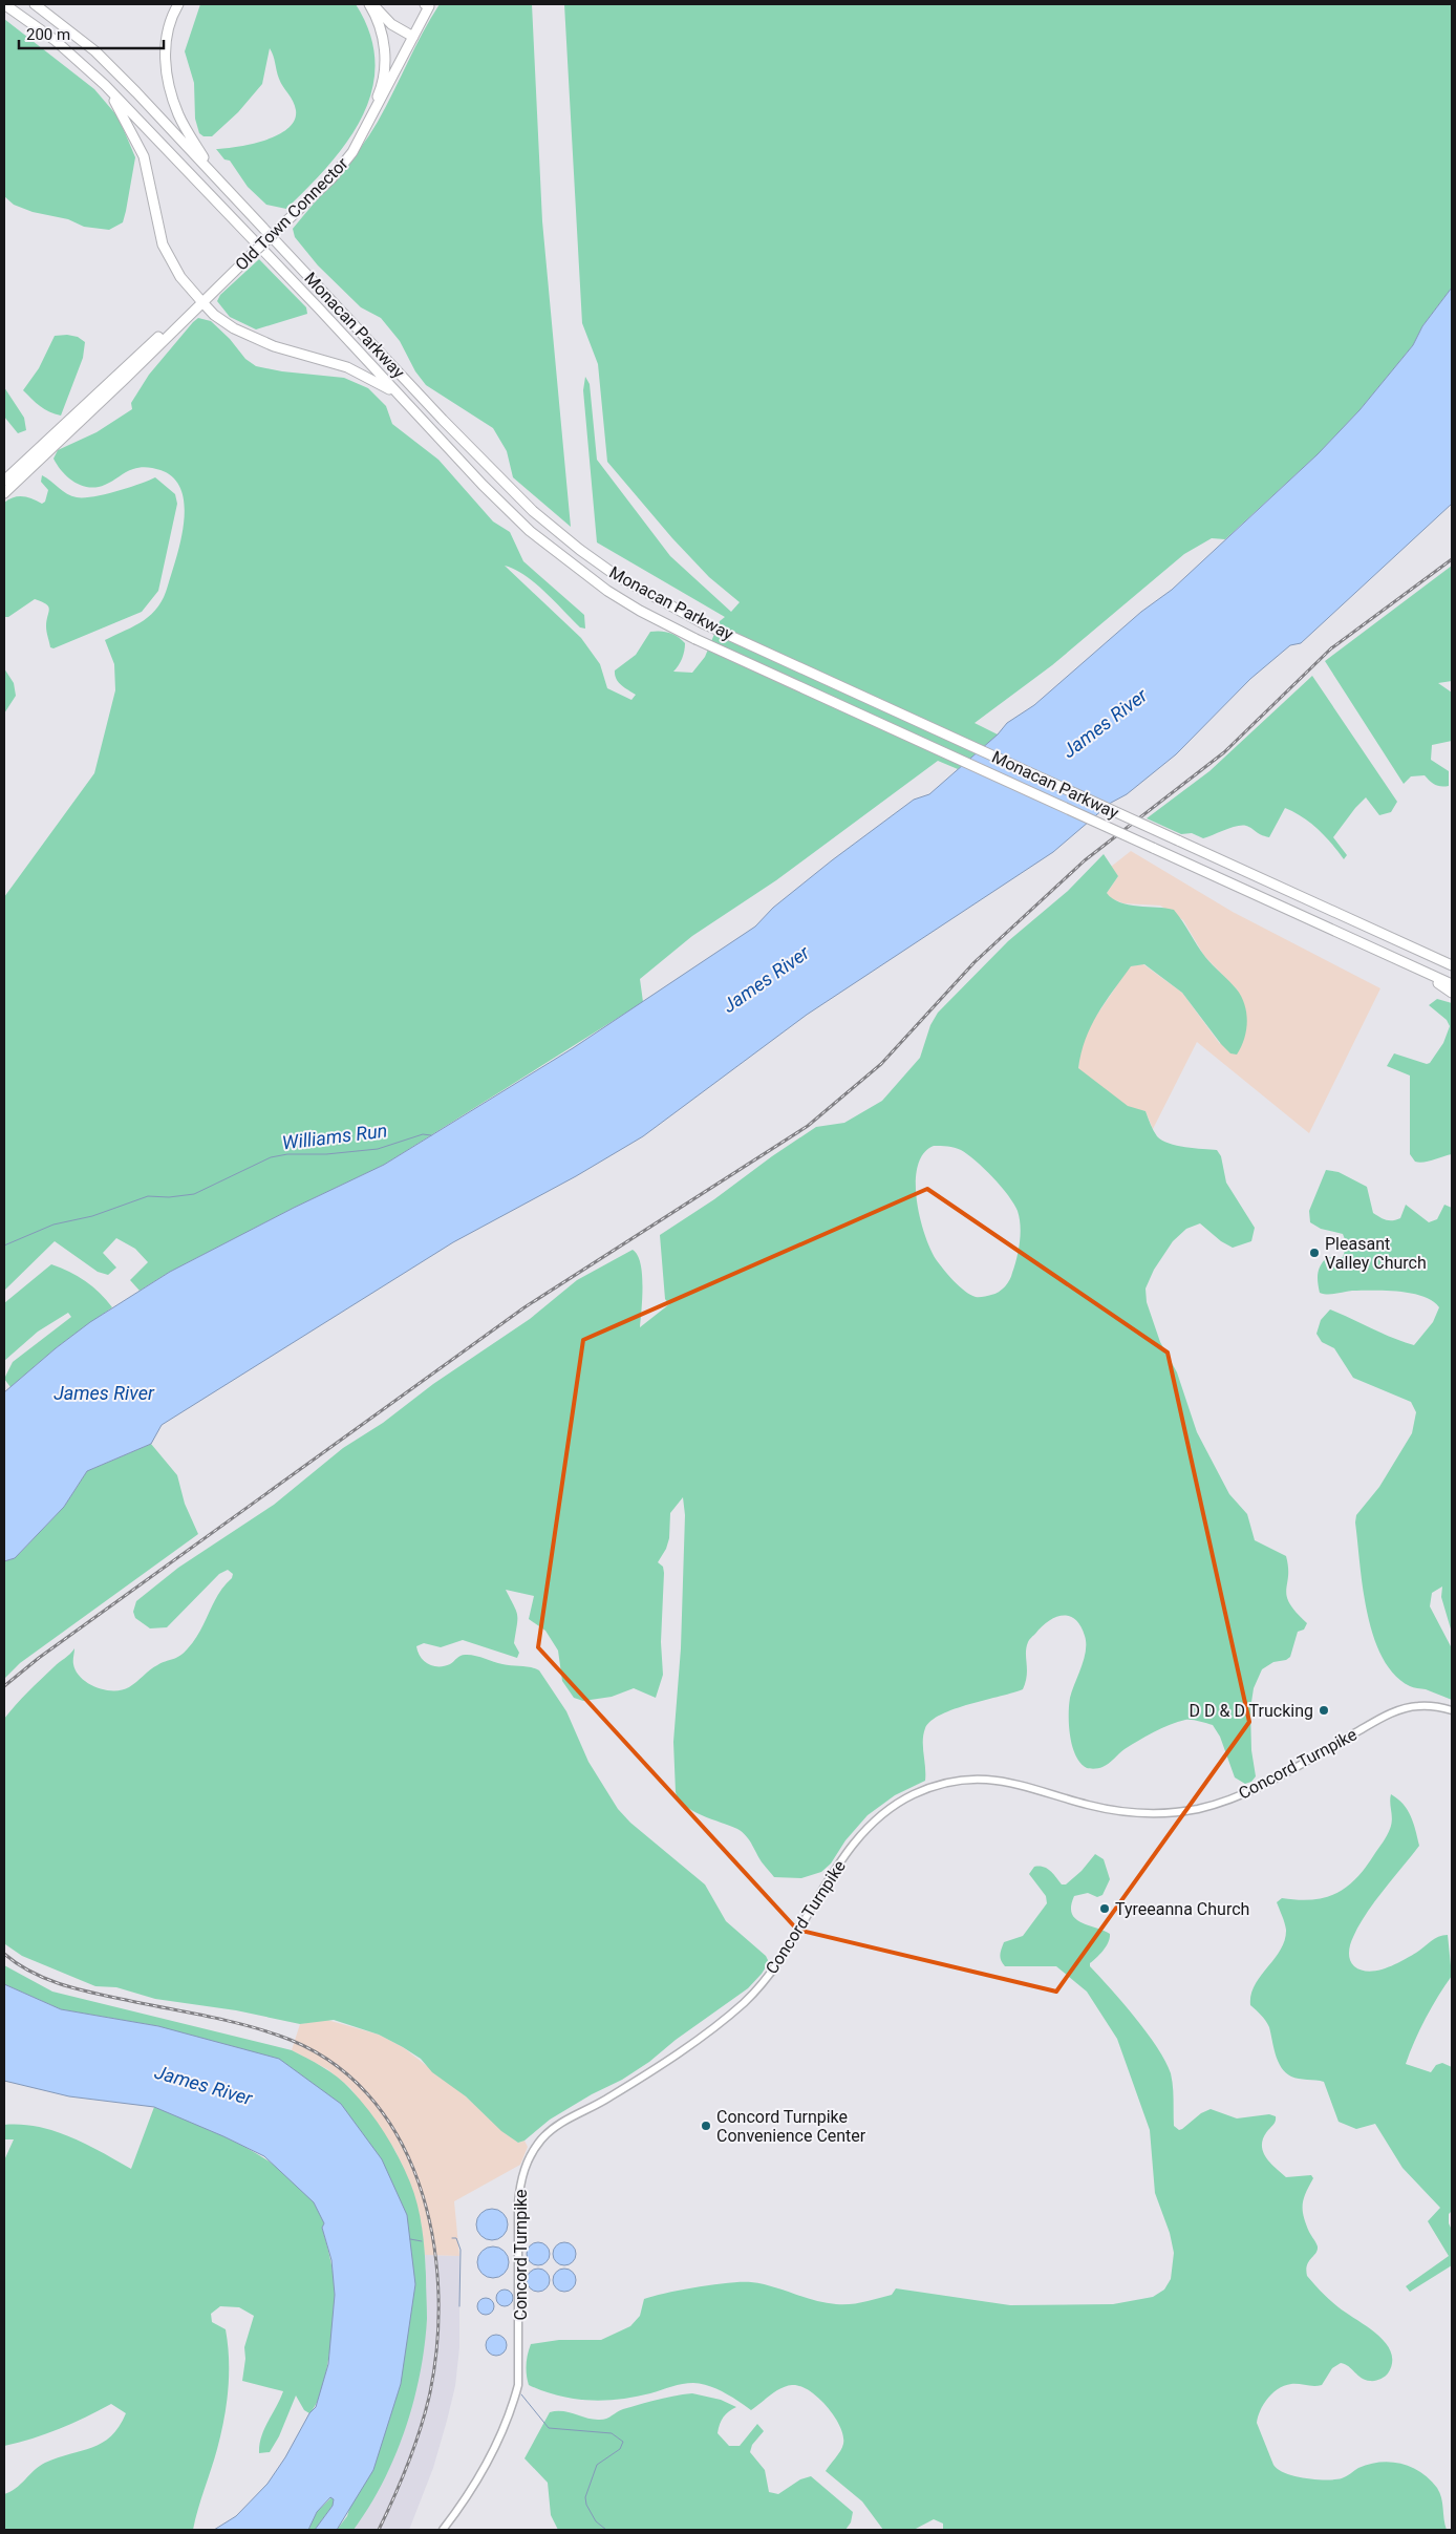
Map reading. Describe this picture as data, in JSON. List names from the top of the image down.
{
  "streets": {
    "highway": ["Old Town Connector", "Monacan Parkway"],
    "street": ["Concord Turnpike"]
  },
  "water": ["James River", "Williams Run"],
  "places": [
    "Pleasant Valley Church",
    "D D & D Trucking",
    "Tyreeanna Church",
    "Concord Turnpike Convenience Center"
  ],
  "scale_bar": "200 m"
}
